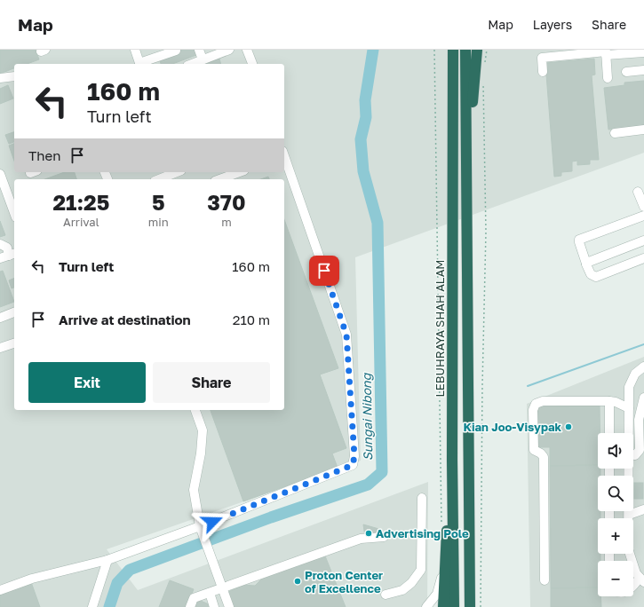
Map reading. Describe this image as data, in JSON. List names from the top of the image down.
{
  "streets": {
    "highway": ["LEBUHRAYA SHAH ALAM"]
  },
  "water": ["Sungai Nibong"],
  "places": ["Kian Joo-Visypak", "Advertising Pole", "Proton Center of Excellence"],
  "page": {
    "header": "Map",
    "nav": ["Map", "Layers", "Share"],
    "turn": ["160 m", "Turn left"],
    "then": "Then",
    "eta": [
      "21:25",
      "Arrival",
      "5",
      "min",
      "370",
      "m"
    ],
    "list": [
      {
        "name": "Turn left",
        "value": "160 m"
      },
      {
        "name": "Arrive at destination",
        "value": "210 m"
      }
    ],
    "buttons": ["Exit", "Share"],
    "map_buttons": ["+", "−"]
  }
}
